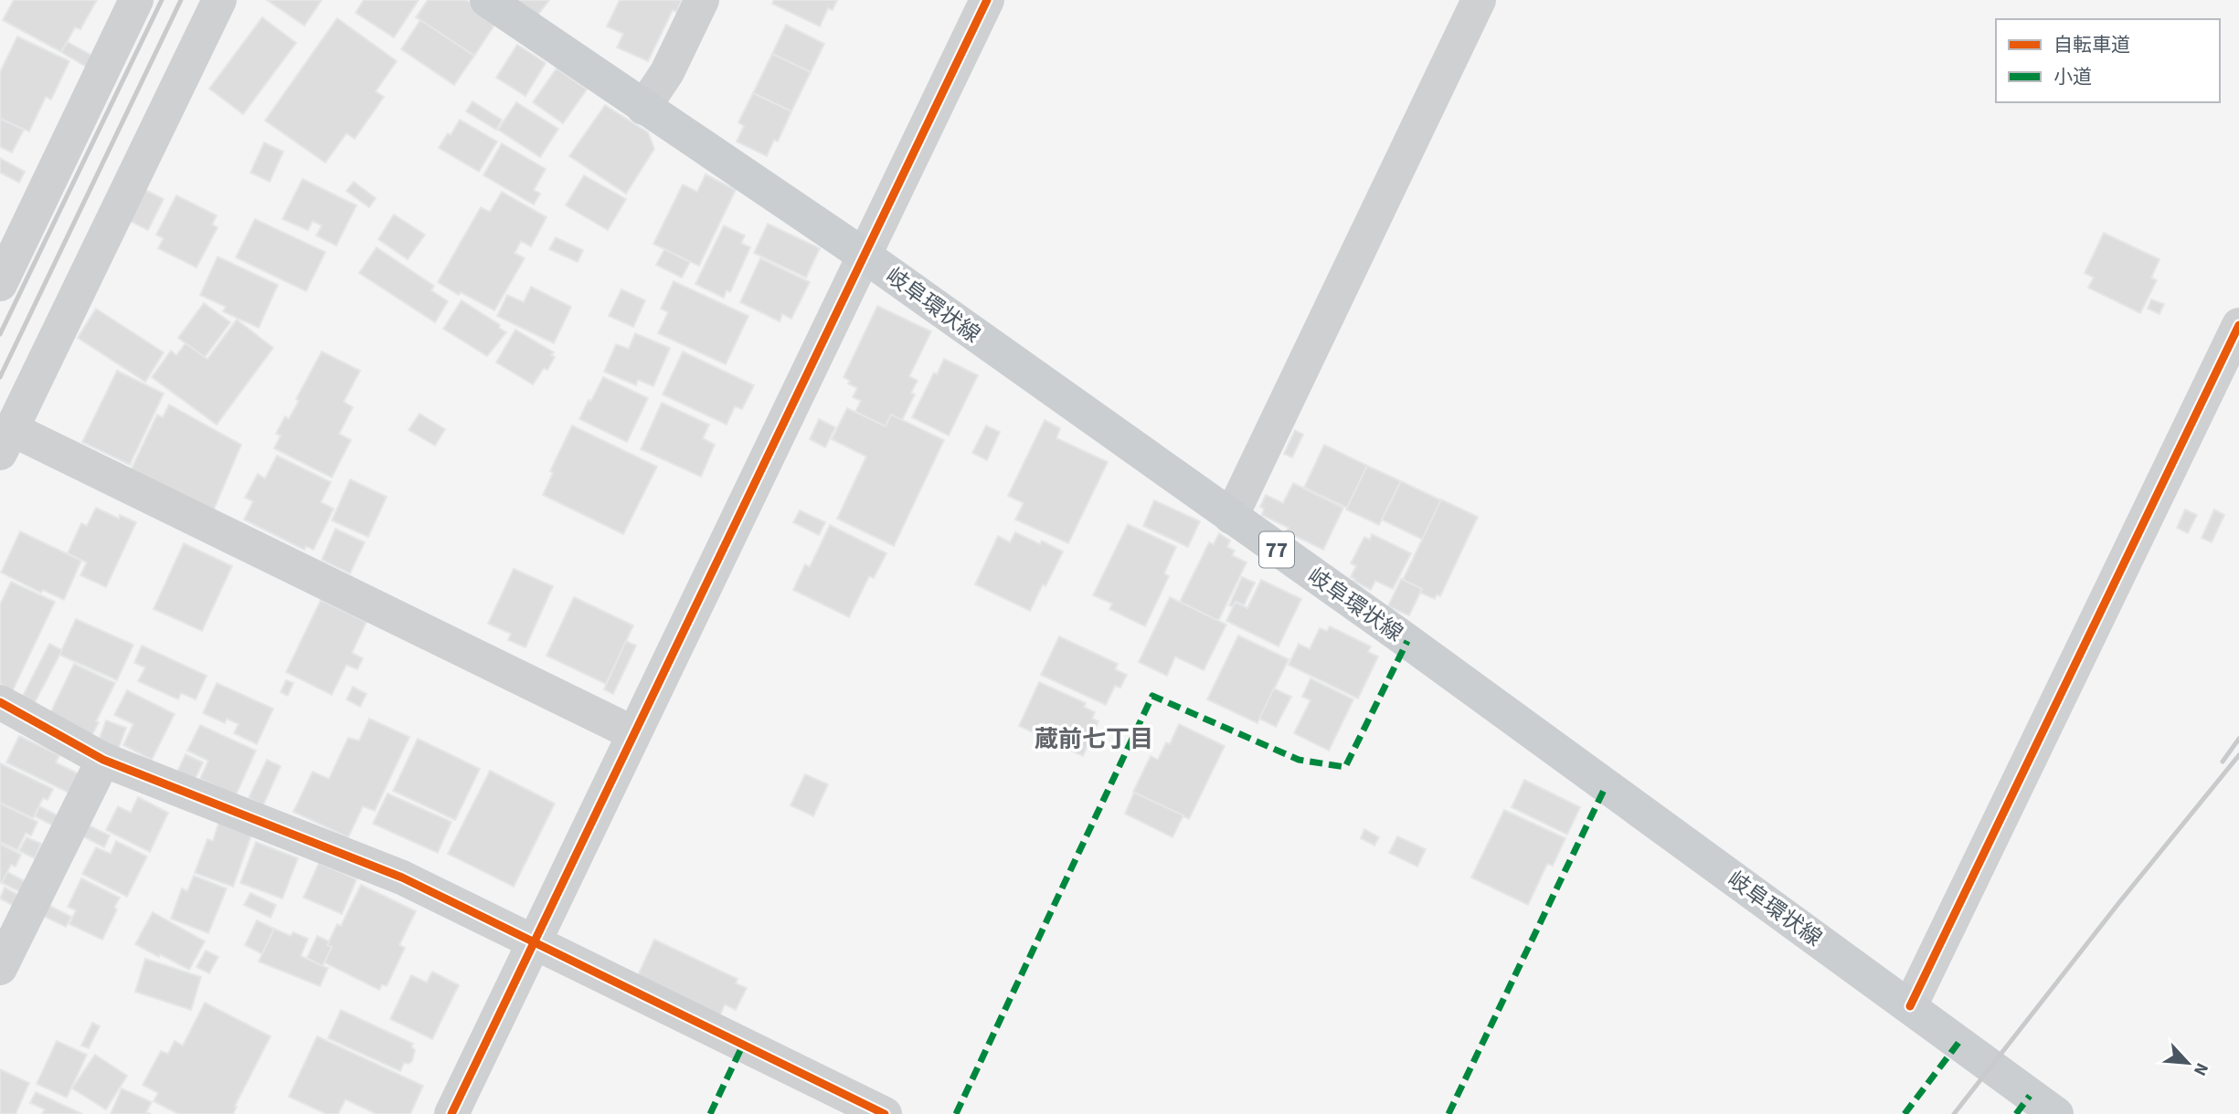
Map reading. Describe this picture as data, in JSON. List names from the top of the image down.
{
  "streets": {
    "main road": ["岐阜環状線", "77"]
  },
  "districts": ["蔵前七丁目"],
  "legend": ["自転車道", "小道"],
  "north": "bottom right"
}
